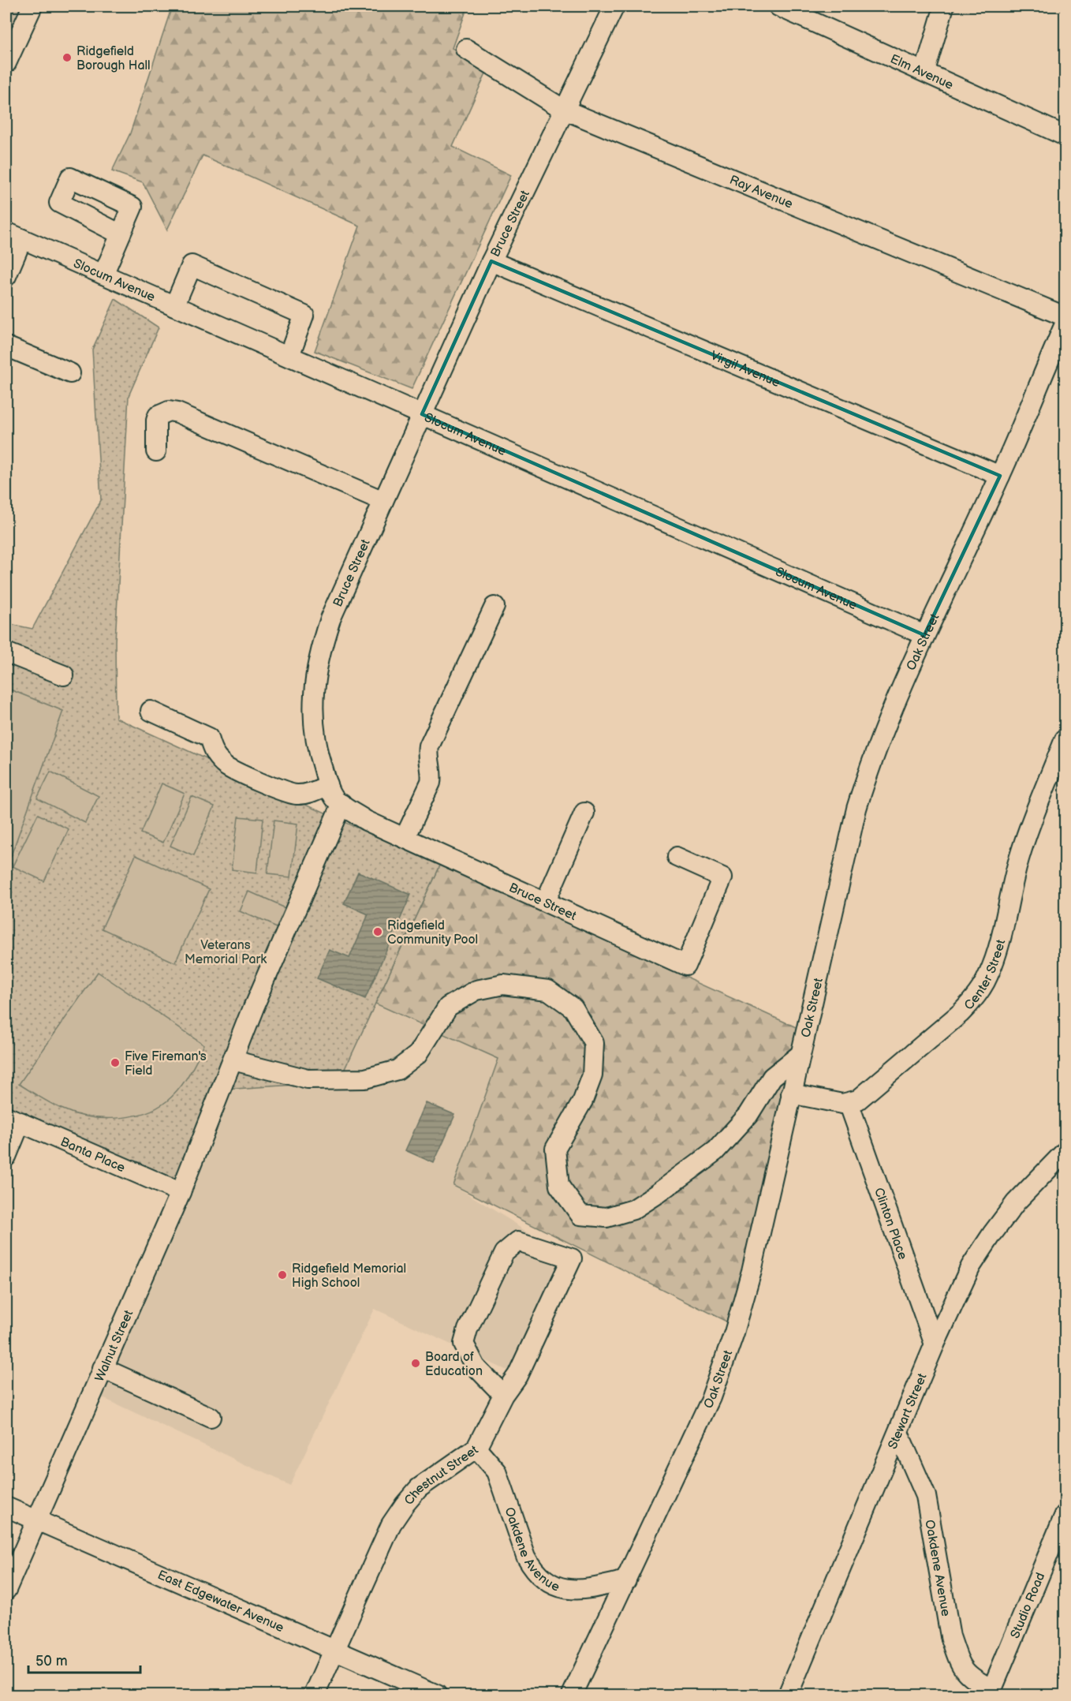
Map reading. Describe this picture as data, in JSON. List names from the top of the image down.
{
  "streets": {
    "street": [
      "Elm Avenue",
      "Ray Avenue",
      "Bruce Street",
      "Slocum Avenue",
      "Virgil Avenue",
      "Oak Street",
      "Center Street",
      "Banta Place",
      "Clinton Place",
      "Walnut Street",
      "Stewart Street",
      "Chestnut Street",
      "Oakdene Avenue",
      "East Edgewater Avenue",
      "Studio Road"
    ]
  },
  "crossings": [
    ["Ray Avenue", "Bruce Street"],
    ["Bruce Street", "Slocum Avenue"],
    ["Bruce Street", "Virgil Avenue"],
    ["Bruce Street", "Walnut Street"],
    ["Slocum Avenue", "Oak Street"],
    ["Virgil Avenue", "Oak Street"],
    ["Oak Street", "Oakdene Avenue"],
    ["Center Street", "Clinton Place"],
    ["Banta Place", "Walnut Street"],
    ["Clinton Place", "Stewart Street"],
    ["Walnut Street", "East Edgewater Avenue"],
    ["Stewart Street", "Oakdene Avenue"],
    ["Chestnut Street", "Oakdene Avenue"],
    ["Chestnut Street", "East Edgewater Avenue"],
    ["Oakdene Avenue", "Studio Road"]
  ],
  "parks": ["Veterans Memorial Park"],
  "places": [
    "Ridgefield Borough Hall",
    "Ridgefield Community Pool",
    "Five Fireman's Field",
    "Ridgefield Memorial High School",
    "Board of Education"
  ],
  "scale_bar": "50 m"
}
